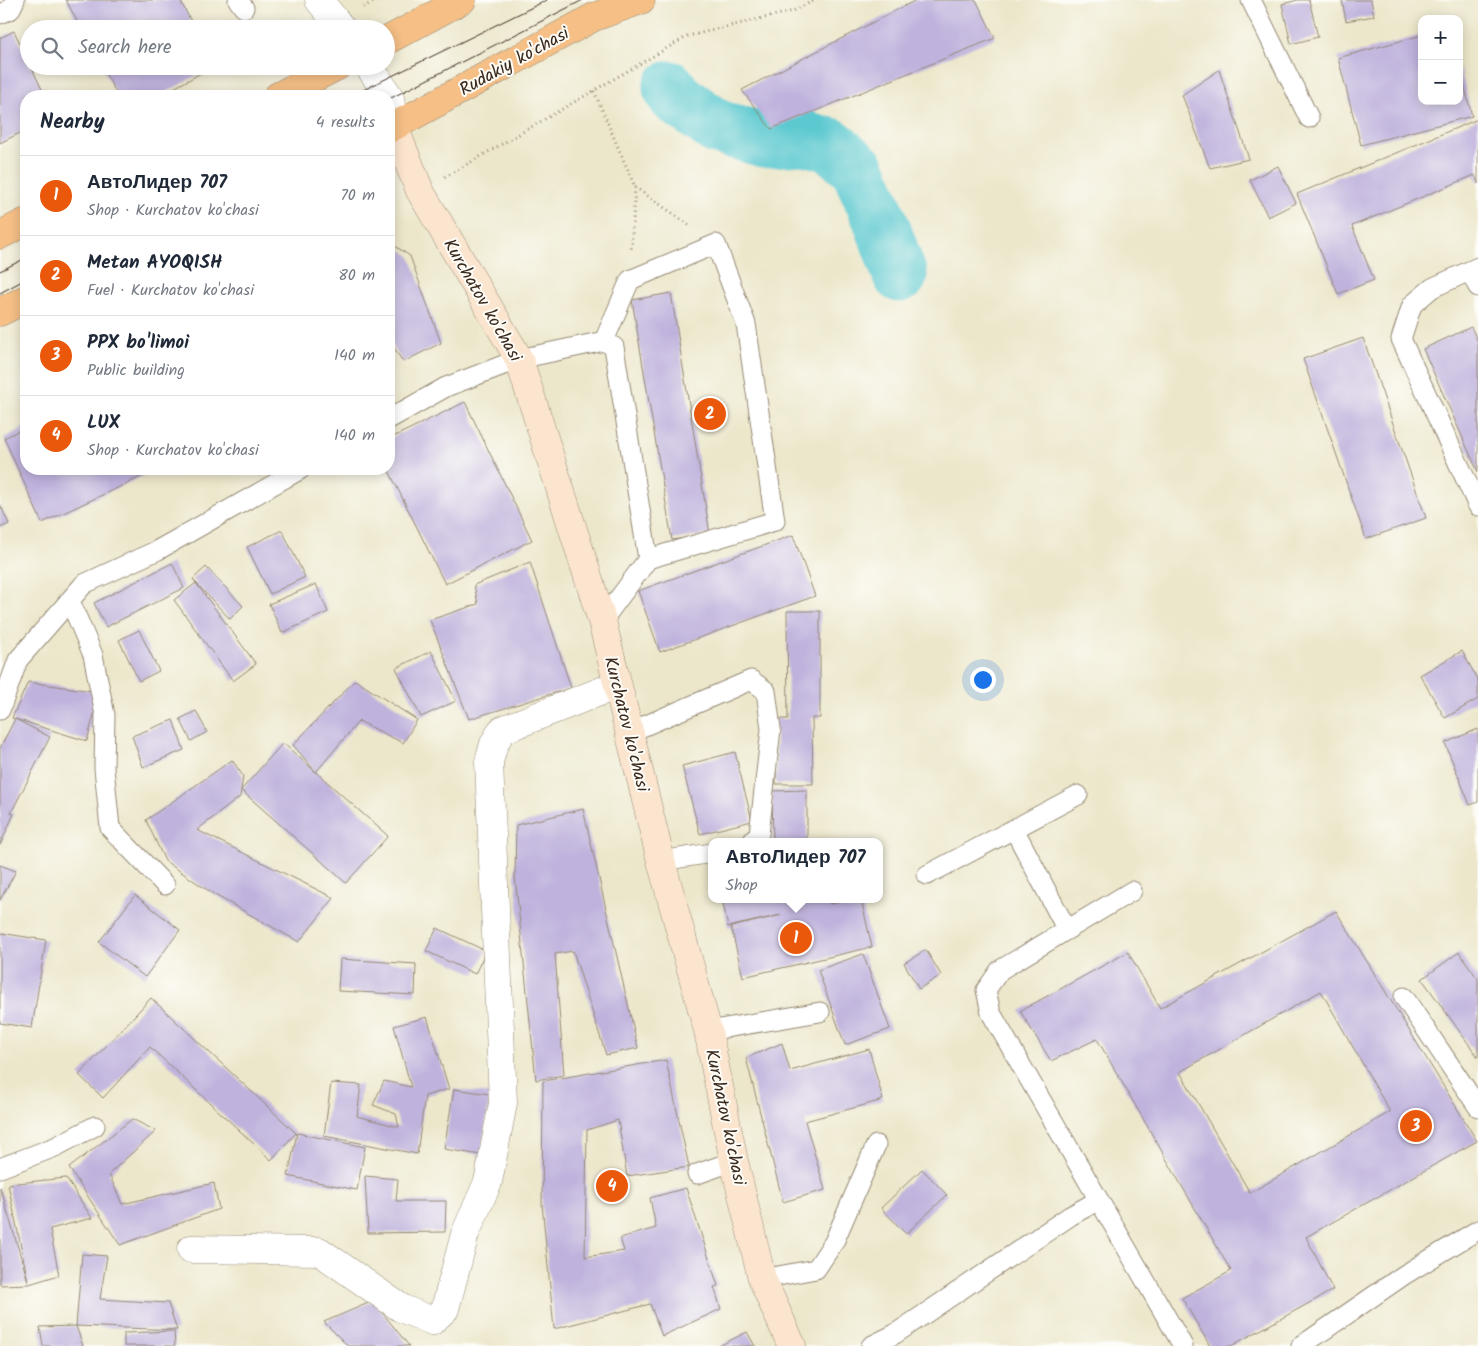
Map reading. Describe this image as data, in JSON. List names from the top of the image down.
{
  "streets": {
    "main road": ["Rudakiy ko'chasi", "Kurchatov ko'chasi"]
  },
  "page": {
    "map_buttons": ["+", "−"],
    "search": "Search here",
    "heading": ["Nearby", "4 results"],
    "list": [
      {
        "mark": "1",
        "name": "АвтоЛидер 707",
        "note": "Shop · Kurchatov ko'chasi",
        "value": "70 m"
      },
      {
        "mark": "2",
        "name": "Metan AYOQISH",
        "note": "Fuel · Kurchatov ko'chasi",
        "value": "80 m"
      },
      {
        "mark": "3",
        "name": "PPX bo'limoi",
        "note": "Public building",
        "value": "140 m"
      },
      {
        "mark": "4",
        "name": "LUX",
        "note": "Shop · Kurchatov ko'chasi",
        "value": "140 m"
      }
    ],
    "pins": [
      "2",
      "1",
      "3",
      "4"
    ],
    "popup": ["АвтоЛидер 707", "Shop"]
  }
}
